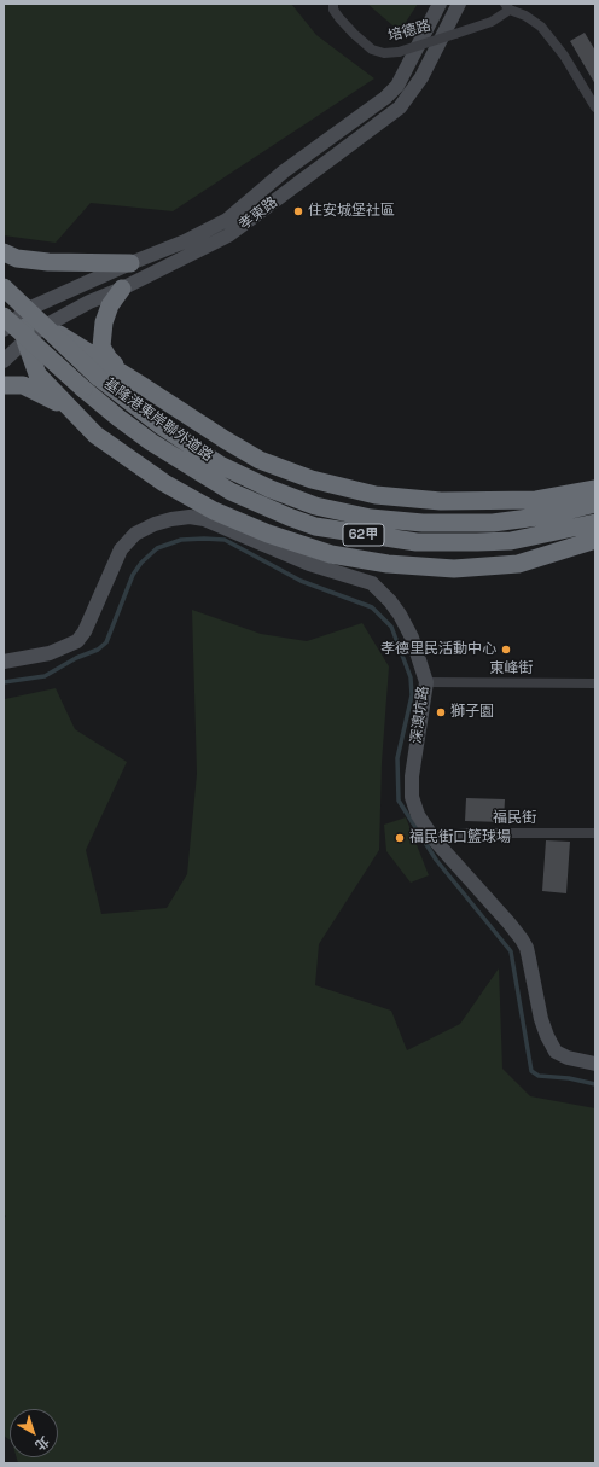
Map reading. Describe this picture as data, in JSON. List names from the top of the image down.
{
  "streets": {
    "highway": ["基隆港東岸聯外道路", "62甲"],
    "main road": ["孝東路", "深澳坑路"],
    "street": ["培德路", "東峰街", "福民街"]
  },
  "crossings": [
    ["孝東路", "基隆港東岸聯外道路"],
    ["東峰街", "深澳坑路"],
    ["深澳坑路", "福民街"]
  ],
  "places": [
    "住安城堡社區",
    "孝德里民活動中心",
    "獅子園",
    "福民街口籃球場"
  ],
  "north": "bottom right"
}
